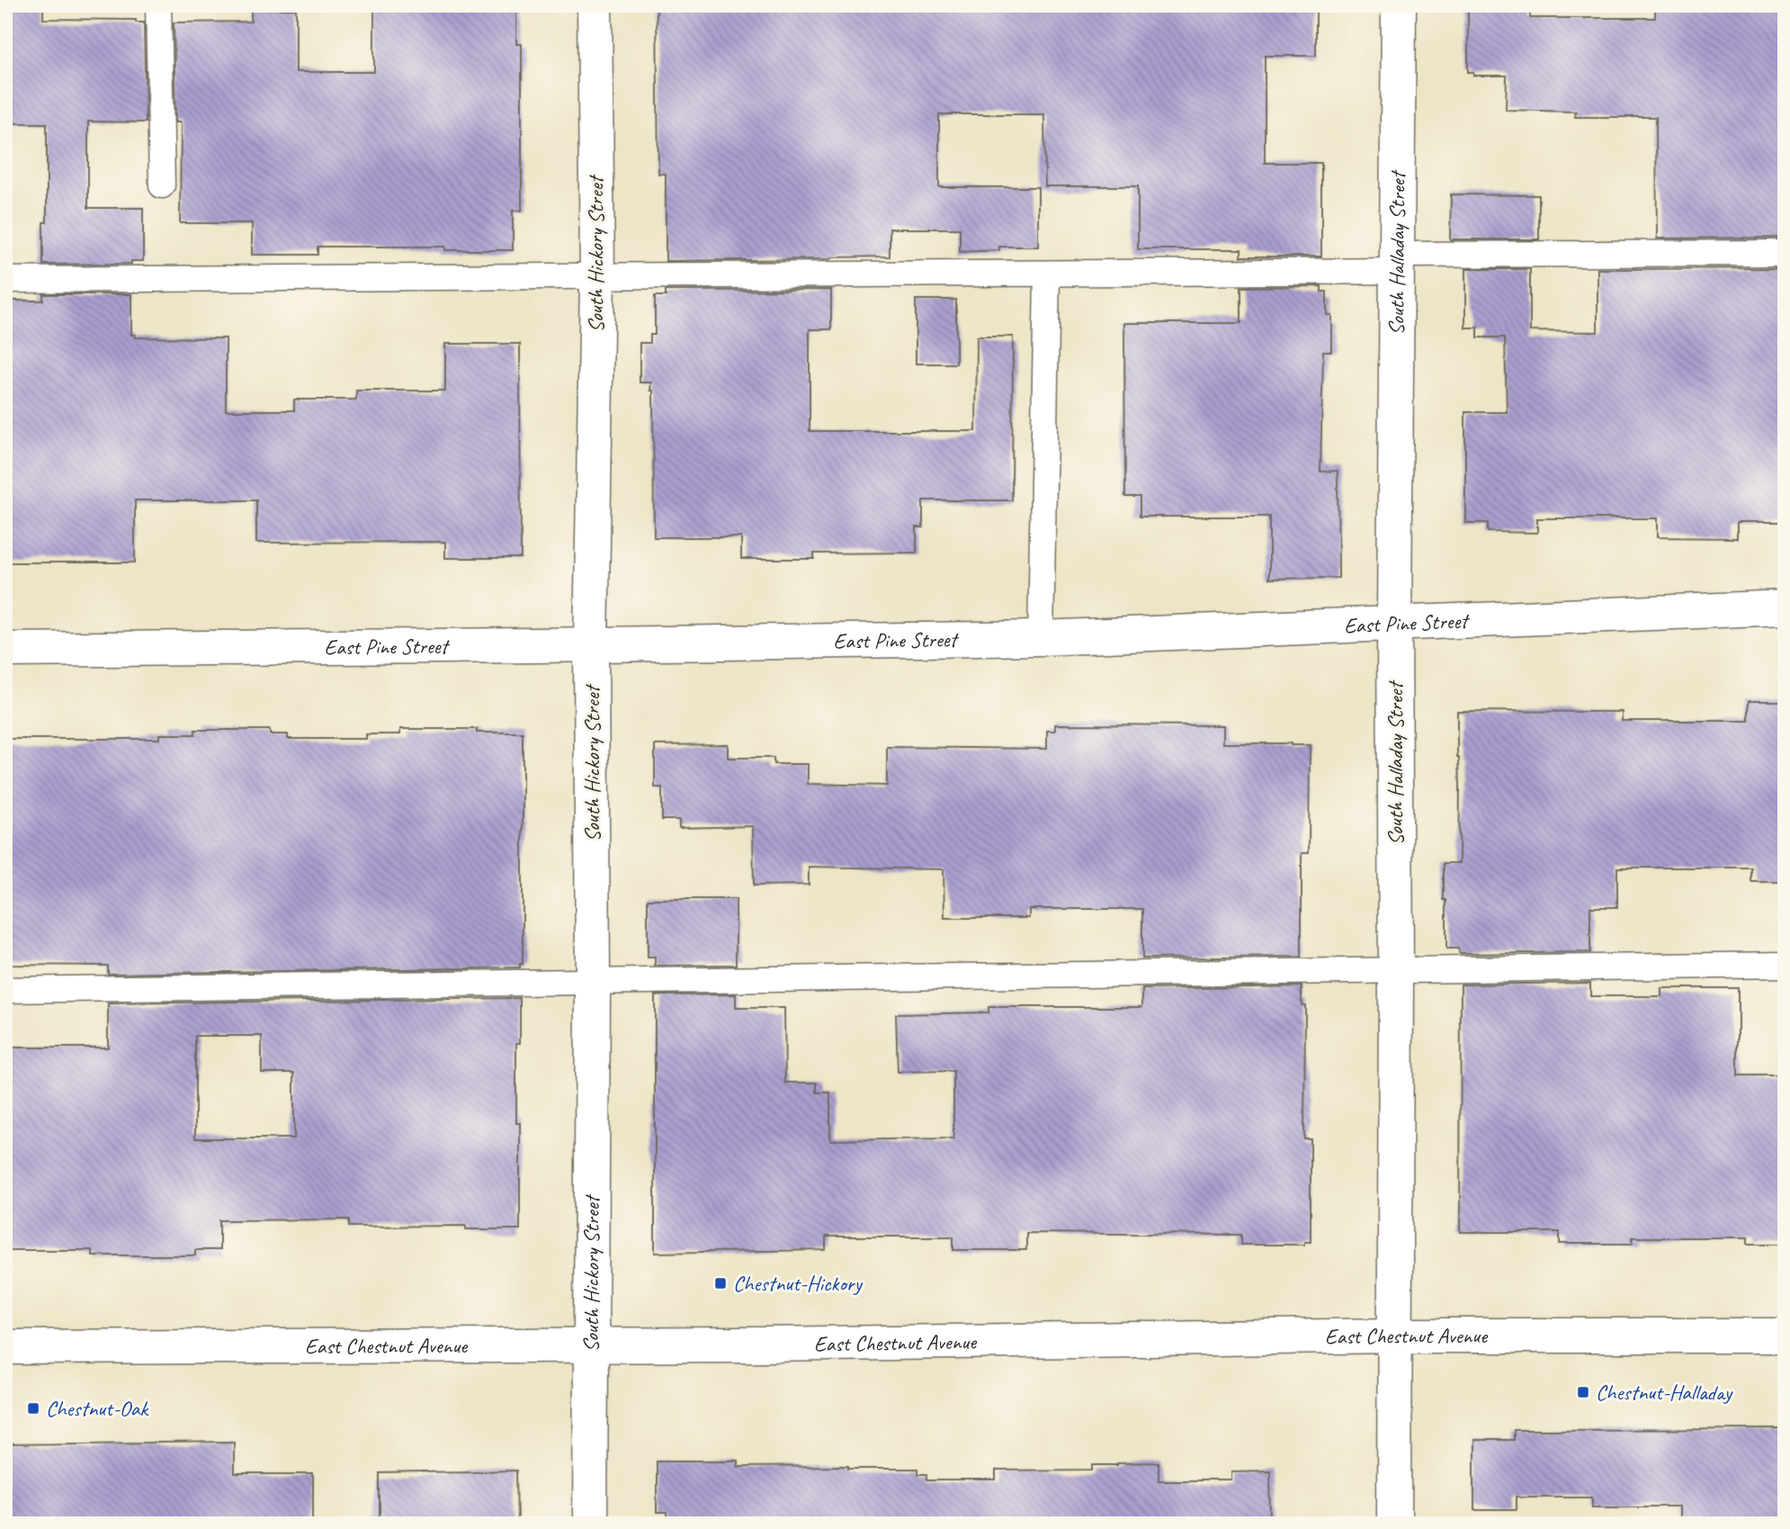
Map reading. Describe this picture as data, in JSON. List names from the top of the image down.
{
  "streets": {
    "street": [
      "South Hickory Street",
      "South Halladay Street",
      "East Pine Street",
      "East Chestnut Avenue"
    ]
  },
  "crossings": [
    ["South Hickory Street", "East Pine Street"],
    ["South Hickory Street", "East Chestnut Avenue"],
    ["South Halladay Street", "East Pine Street"],
    ["South Halladay Street", "East Chestnut Avenue"]
  ],
  "places": {
    "transit": ["Chestnut-Hickory", "Chestnut-Halladay", "Chestnut-Oak"]
  }
}
